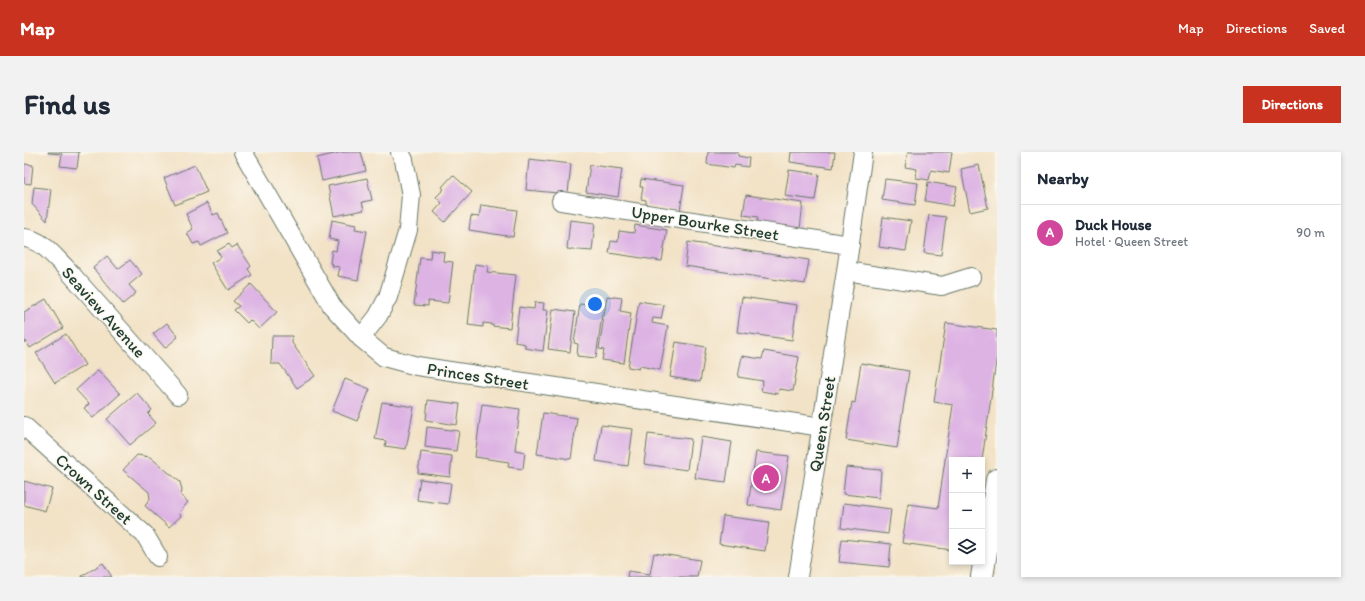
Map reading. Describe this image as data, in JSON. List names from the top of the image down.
{
  "streets": {
    "street": [
      "Upper Bourke Street",
      "Seaview Avenue",
      "Princes Street",
      "Queen Street",
      "Crown Street"
    ]
  },
  "crossings": [
    ["Upper Bourke Street", "Queen Street"],
    ["Princes Street", "Queen Street"]
  ],
  "page": {
    "header": "Map",
    "nav": ["Map", "Directions", "Saved"],
    "buttons": "Directions",
    "title": "Find us",
    "heading": "Nearby",
    "list": [
      {
        "mark": "A",
        "name": "Duck House",
        "note": "Hotel · Queen Street",
        "value": "90 m"
      }
    ],
    "map_buttons": ["+", "−"],
    "pins": "A"
  }
}
